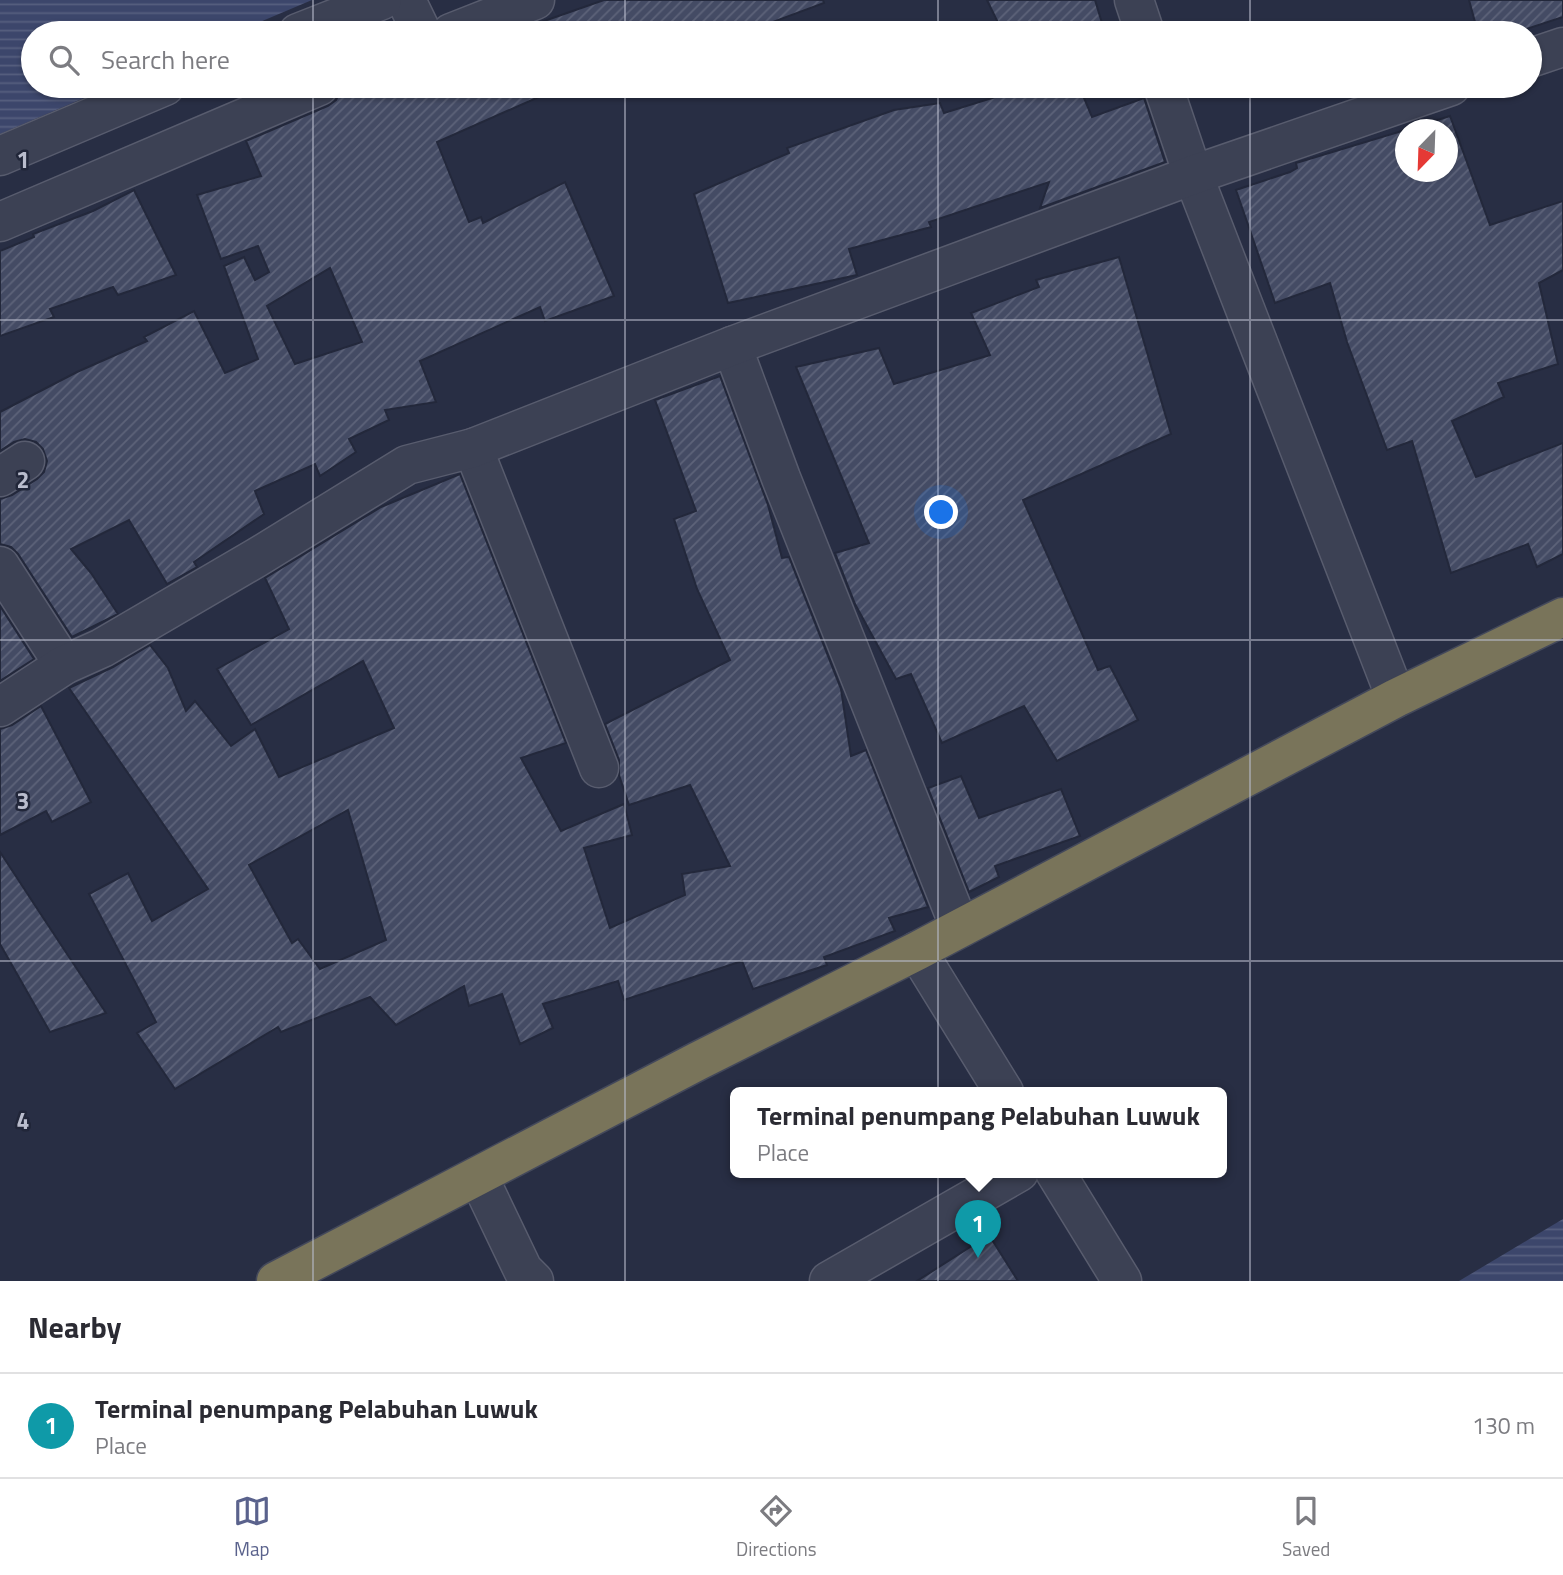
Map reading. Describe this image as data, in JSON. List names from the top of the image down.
{
  "north": "bottom left",
  "page": {
    "search": "Search here",
    "popup": ["Terminal penumpang Pelabuhan Luwuk", "Place"],
    "pins": "1",
    "heading": "Nearby",
    "list": [
      {
        "mark": "1",
        "name": "Terminal penumpang Pelabuhan Luwuk",
        "note": "Place",
        "value": "130 m"
      }
    ],
    "nav": ["Map", "Directions", "Saved"]
  },
  "grid": {
    "rows": [
      "1",
      "2",
      "3",
      "4"
    ]
  }
}
